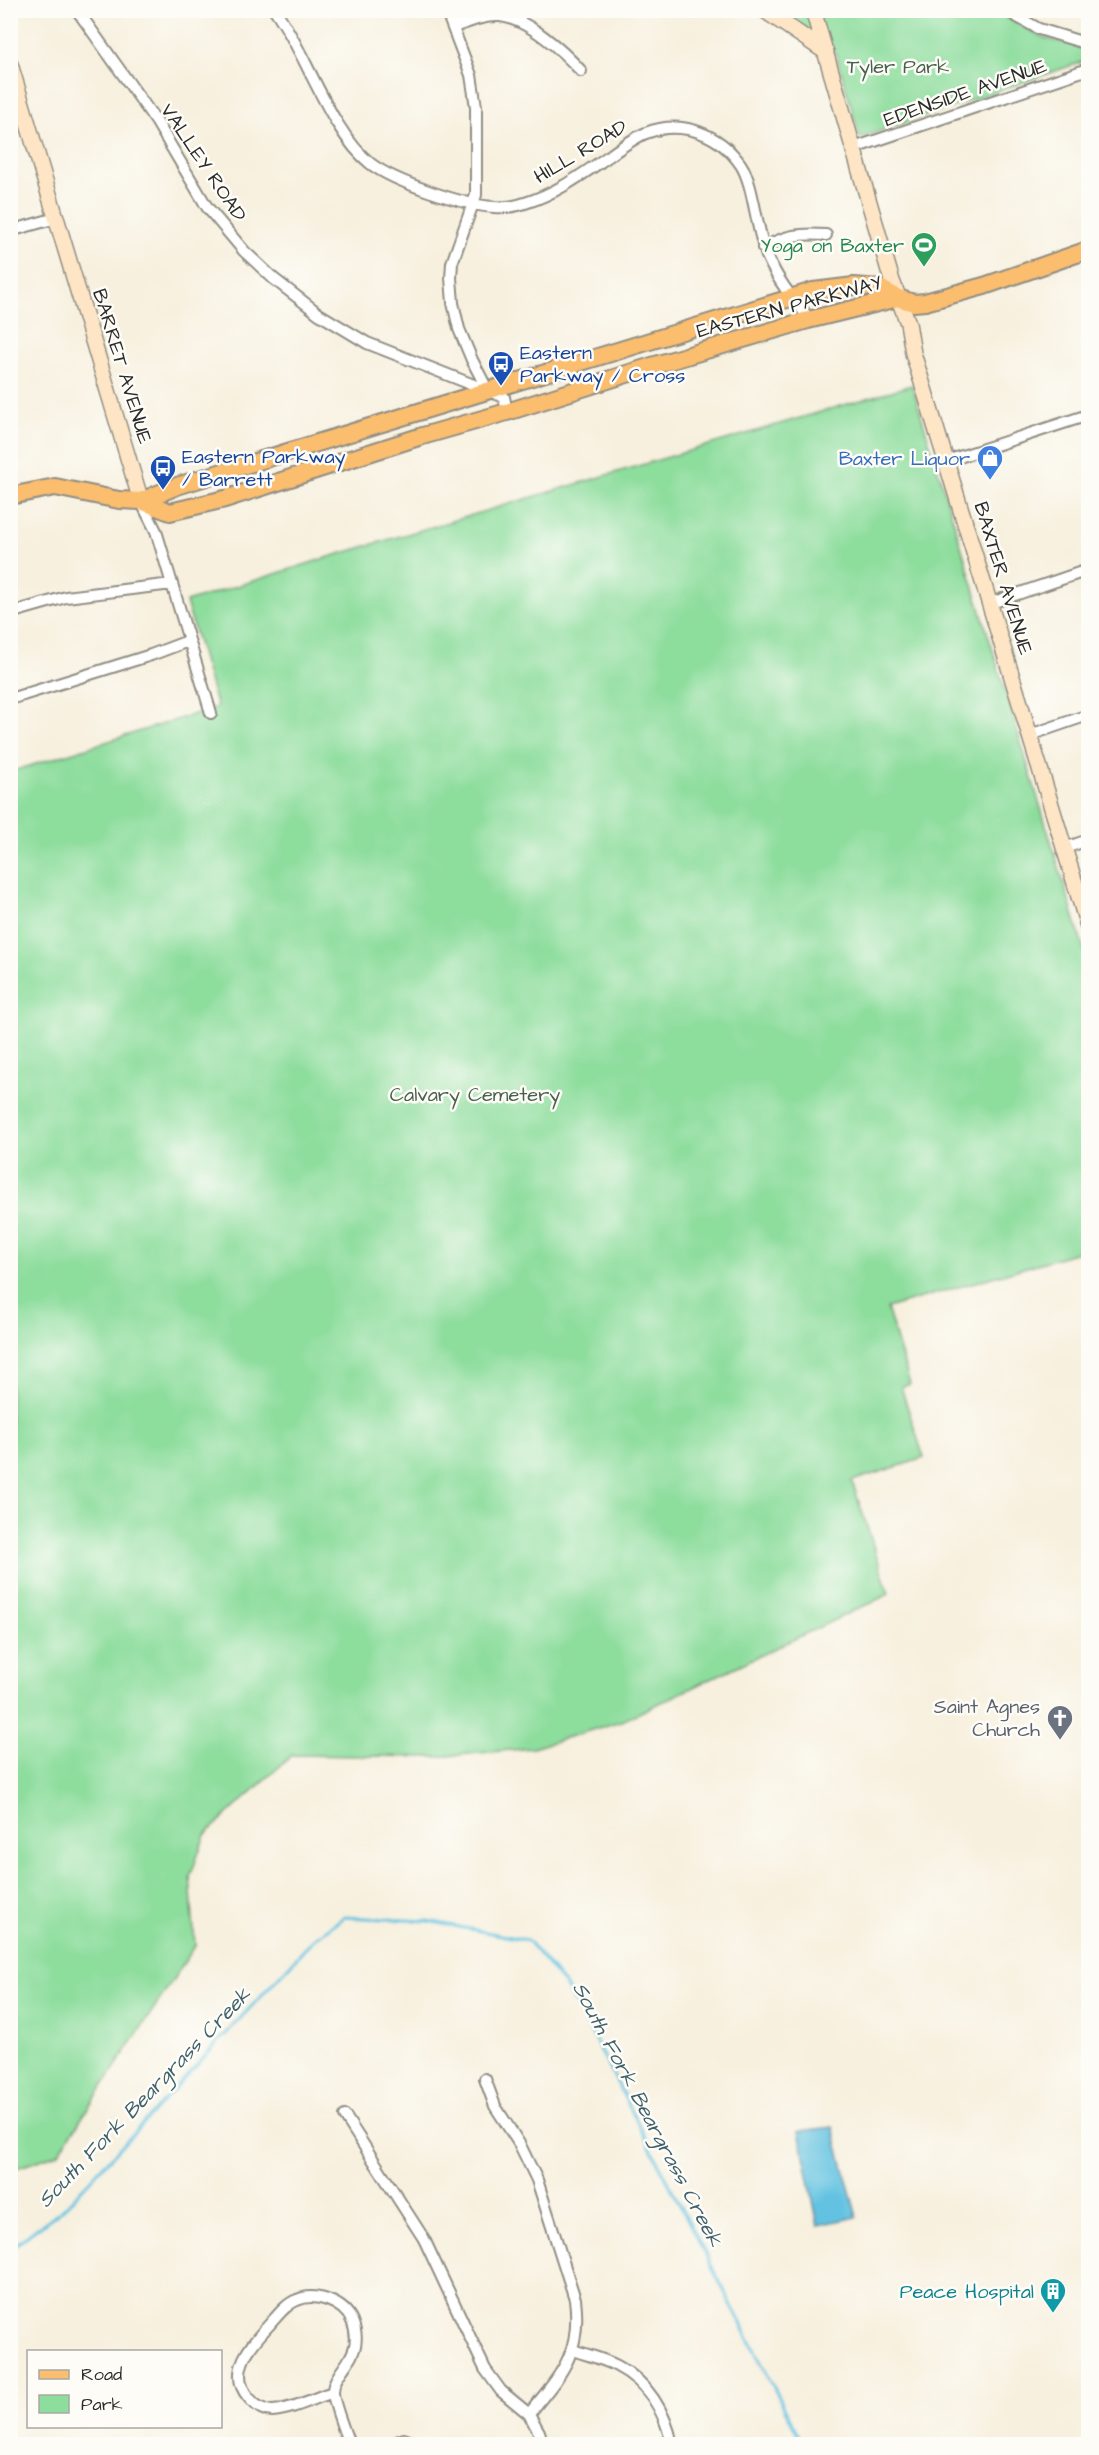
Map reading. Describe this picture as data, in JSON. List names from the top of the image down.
{
  "streets": {
    "main road": ["EASTERN PARKWAY", "BARRET AVENUE", "BAXTER AVENUE"],
    "street": ["EDENSIDE AVENUE", "HILL ROAD", "VALLEY ROAD"]
  },
  "crossings": [
    ["EDENSIDE AVENUE", "BAXTER AVENUE"],
    ["HILL ROAD", "EASTERN PARKWAY"],
    ["VALLEY ROAD", "EASTERN PARKWAY"],
    ["EASTERN PARKWAY", "BARRET AVENUE"],
    ["EASTERN PARKWAY", "BAXTER AVENUE"]
  ],
  "water": ["South Fork Beargrass Creek"],
  "parks": ["Tyler Park", "Calvary Cemetery"],
  "places": {
    "sports": ["Yoga on Baxter"],
    "bus stop": ["Eastern Parkway / Cross", "Eastern Parkway / Barrett"],
    "shop": ["Baxter Liquor"],
    "church": ["Saint Agnes Church"],
    "building": ["Peace Hospital"]
  },
  "legend": ["Road", "Park"]
}
